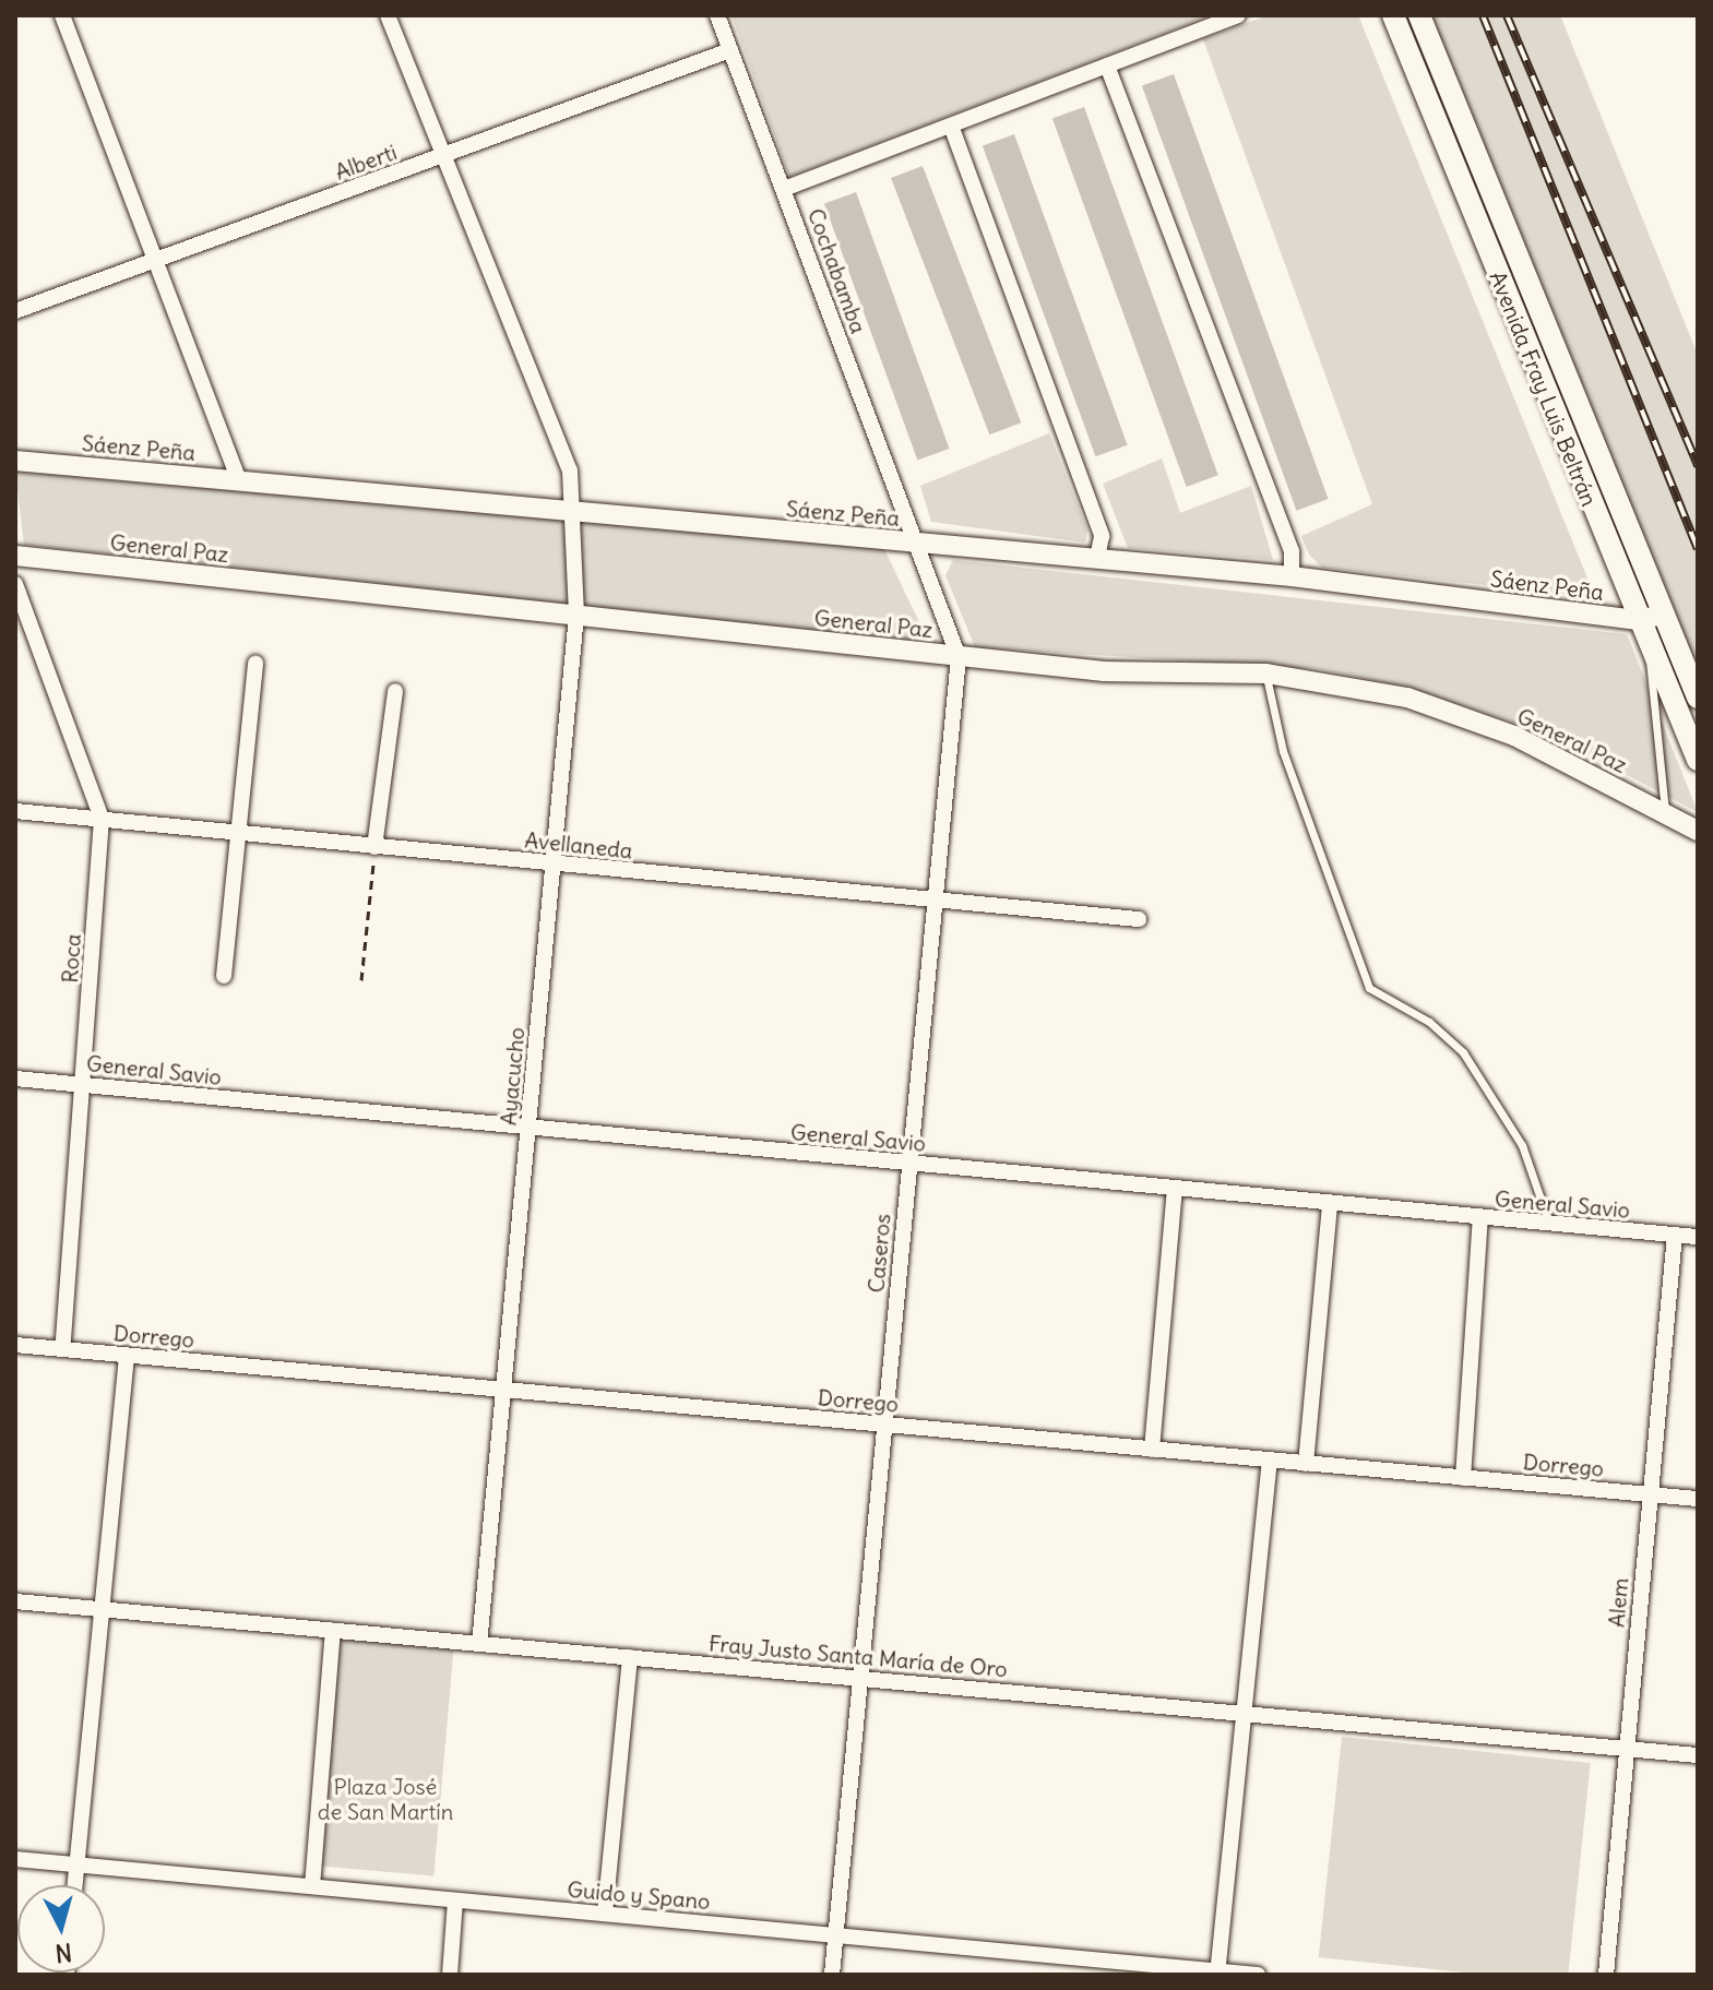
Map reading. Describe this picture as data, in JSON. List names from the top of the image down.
{
  "streets": {
    "main road": ["Avenida Fray Luis Beltrán"],
    "street": [
      "Alberti",
      "Cochabamba",
      "Sáenz Peña",
      "General Paz",
      "Avellaneda",
      "Roca",
      "General Savio",
      "Ayacucho",
      "Caseros",
      "Dorrego",
      "Alem",
      "Fray Justo Santa María de Oro",
      "Guido y Spano"
    ]
  },
  "crossings": [
    ["Alberti", "Cochabamba"],
    ["Alberti", "Ayacucho"],
    ["Cochabamba", "Sáenz Peña"],
    ["Cochabamba", "Caseros"],
    ["Avenida Fray Luis Beltrán", "Sáenz Peña"],
    ["Sáenz Peña", "Ayacucho"],
    ["Sáenz Peña", "Caseros"],
    ["General Paz", "Ayacucho"],
    ["General Paz", "Caseros"],
    ["Avellaneda", "Roca"],
    ["Avellaneda", "Ayacucho"],
    ["Avellaneda", "Caseros"],
    ["Roca", "General Savio"],
    ["Roca", "Dorrego"],
    ["General Savio", "Ayacucho"],
    ["General Savio", "Caseros"],
    ["General Savio", "Alem"],
    ["Ayacucho", "Dorrego"],
    ["Ayacucho", "Fray Justo Santa María de Oro"],
    ["Caseros", "Dorrego"],
    ["Caseros", "Fray Justo Santa María de Oro"],
    ["Caseros", "Guido y Spano"],
    ["Dorrego", "Alem"],
    ["Alem", "Fray Justo Santa María de Oro"]
  ],
  "parks": ["Plaza José de San Martín"],
  "north": "bottom"
}
